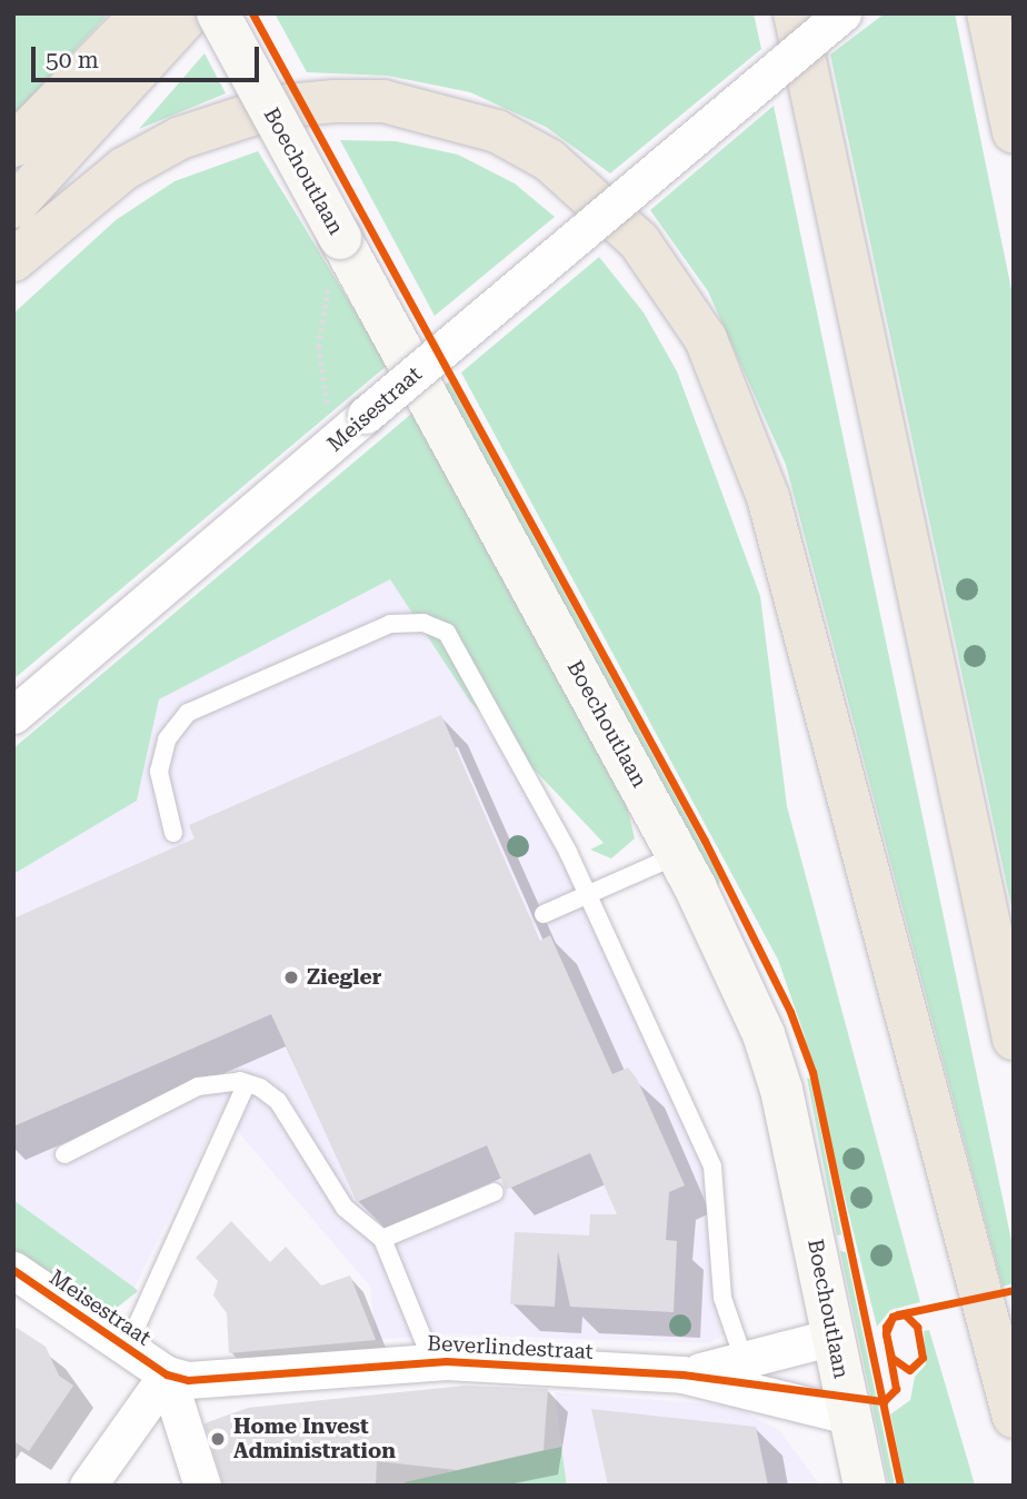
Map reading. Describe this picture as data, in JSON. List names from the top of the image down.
{
  "streets": {
    "main road": ["Boechoutlaan"],
    "street": ["Meisestraat", "Beverlindestraat"]
  },
  "crossings": [
    ["Boechoutlaan", "Beverlindestraat"],
    ["Meisestraat", "Beverlindestraat"]
  ],
  "places": ["Ziegler", "Home Invest Administration"],
  "scale_bar": "50 m"
}
